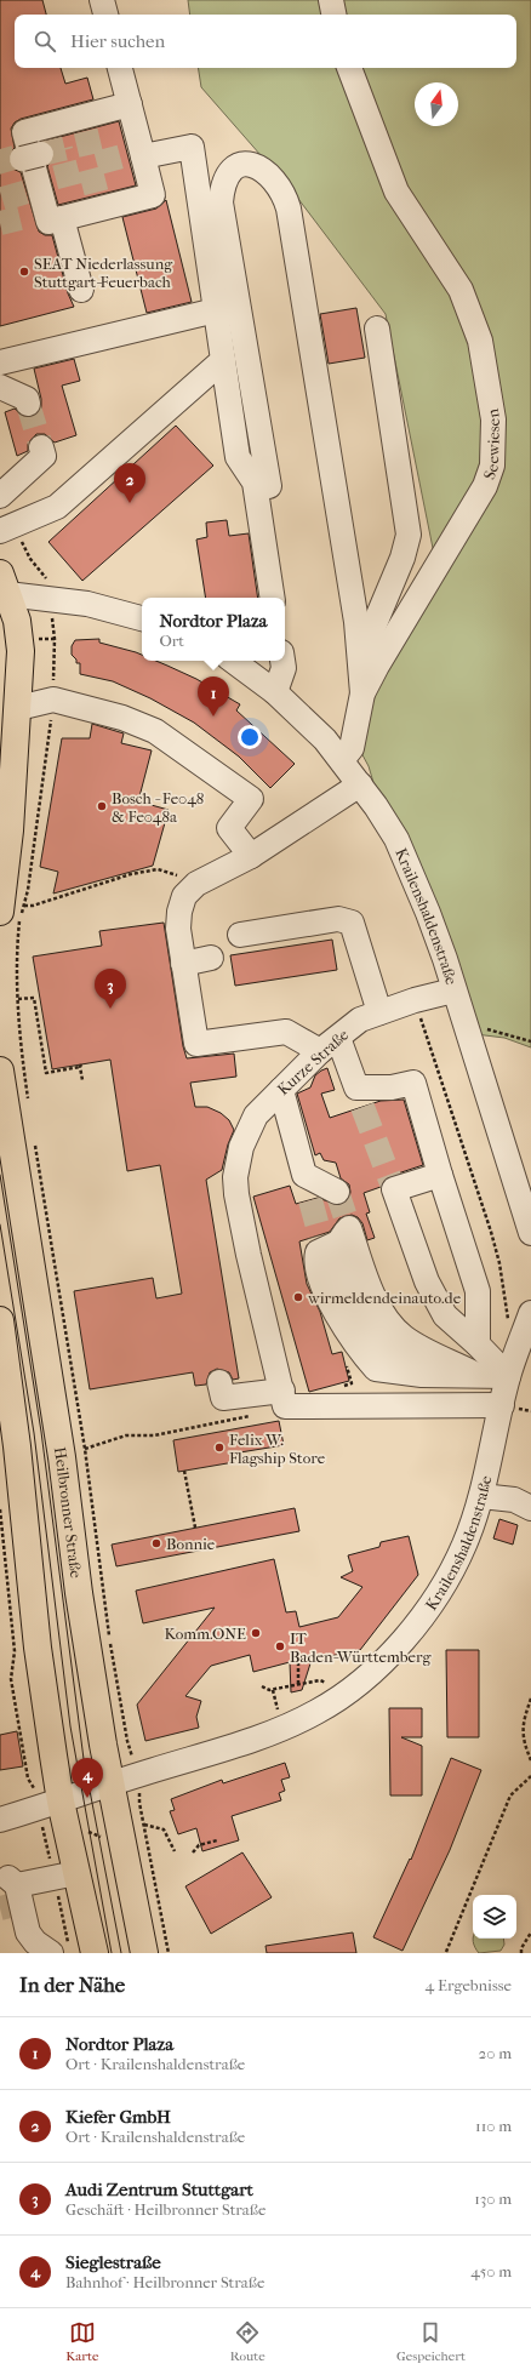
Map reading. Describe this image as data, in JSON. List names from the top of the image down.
{
  "streets": {
    "main road": ["Heilbronner Straße"],
    "street": ["Seewiesen", "Krailenshaldenstraße", "Kurze Straße"]
  },
  "crossings": [
    ["Seewiesen", "Krailenshaldenstraße"],
    ["Krailenshaldenstraße", "Kurze Straße"],
    ["Krailenshaldenstraße", "Heilbronner Straße"]
  ],
  "places": [
    "SEAT Niederlassung Stuttgart-Feuerbach",
    "Bosch - Fe048 & Fe048a",
    "wirmeldendeinauto.de",
    "Felix W. Flagship Store",
    "Bonnie",
    "Komm.ONE",
    "IT Baden-Württemberg"
  ],
  "north": "top",
  "page": {
    "search": "Hier suchen",
    "pins": [
      "2",
      "1",
      "3",
      "4"
    ],
    "popup": ["Nordtor Plaza", "Ort"],
    "heading": ["In der Nähe", "4 Ergebnisse"],
    "list": [
      {
        "mark": "1",
        "name": "Nordtor Plaza",
        "note": "Ort · Krailenshaldenstraße",
        "value": "20 m"
      },
      {
        "mark": "2",
        "name": "Kiefer GmbH",
        "note": "Ort · Krailenshaldenstraße",
        "value": "110 m"
      },
      {
        "mark": "3",
        "name": "Audi Zentrum Stuttgart",
        "note": "Geschäft · Heilbronner Straße",
        "value": "130 m"
      },
      {
        "mark": "4",
        "name": "Sieglestraße",
        "note": "Bahnhof · Heilbronner Straße",
        "value": "450 m"
      }
    ],
    "nav": ["Karte", "Route", "Gespeichert"]
  }
}
